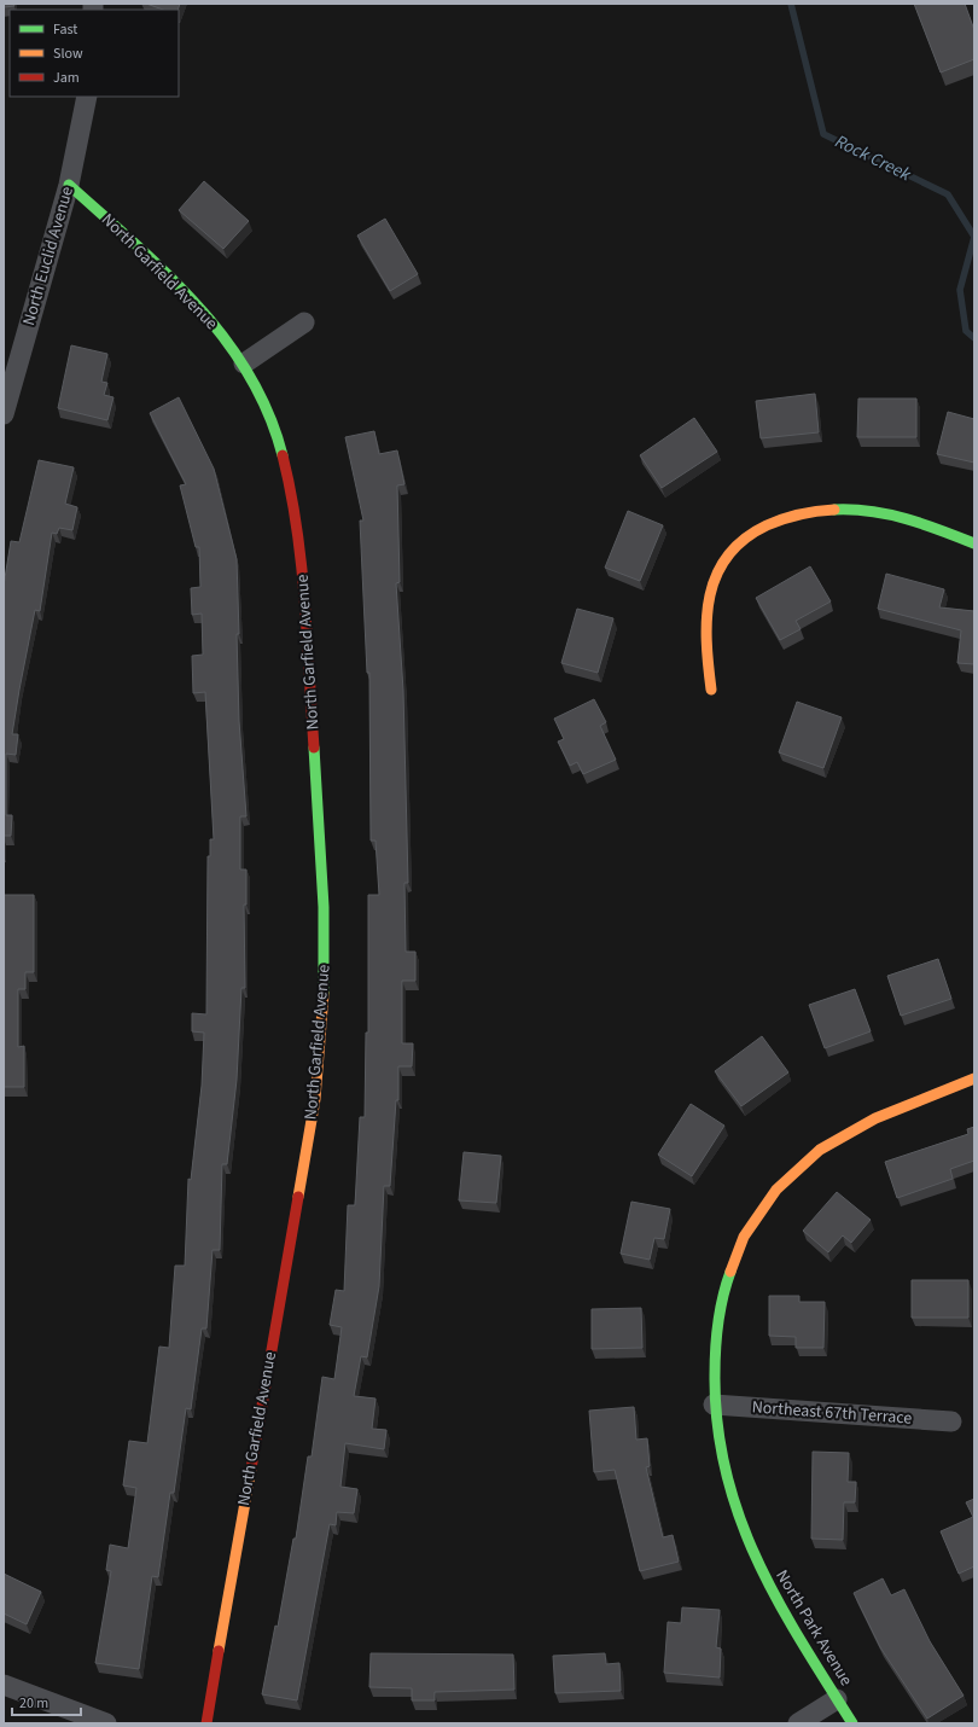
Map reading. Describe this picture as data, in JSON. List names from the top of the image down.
{
  "streets": {
    "street": [
      "North Euclid Avenue",
      "North Garfield Avenue",
      "Northeast 67th Terrace",
      "North Park Avenue"
    ]
  },
  "crossings": [
    ["North Euclid Avenue", "North Garfield Avenue"],
    ["Northeast 67th Terrace", "North Park Avenue"]
  ],
  "water": ["Rock Creek"],
  "legend": ["Fast", "Slow", "Jam"],
  "scale_bar": "20 m"
}
